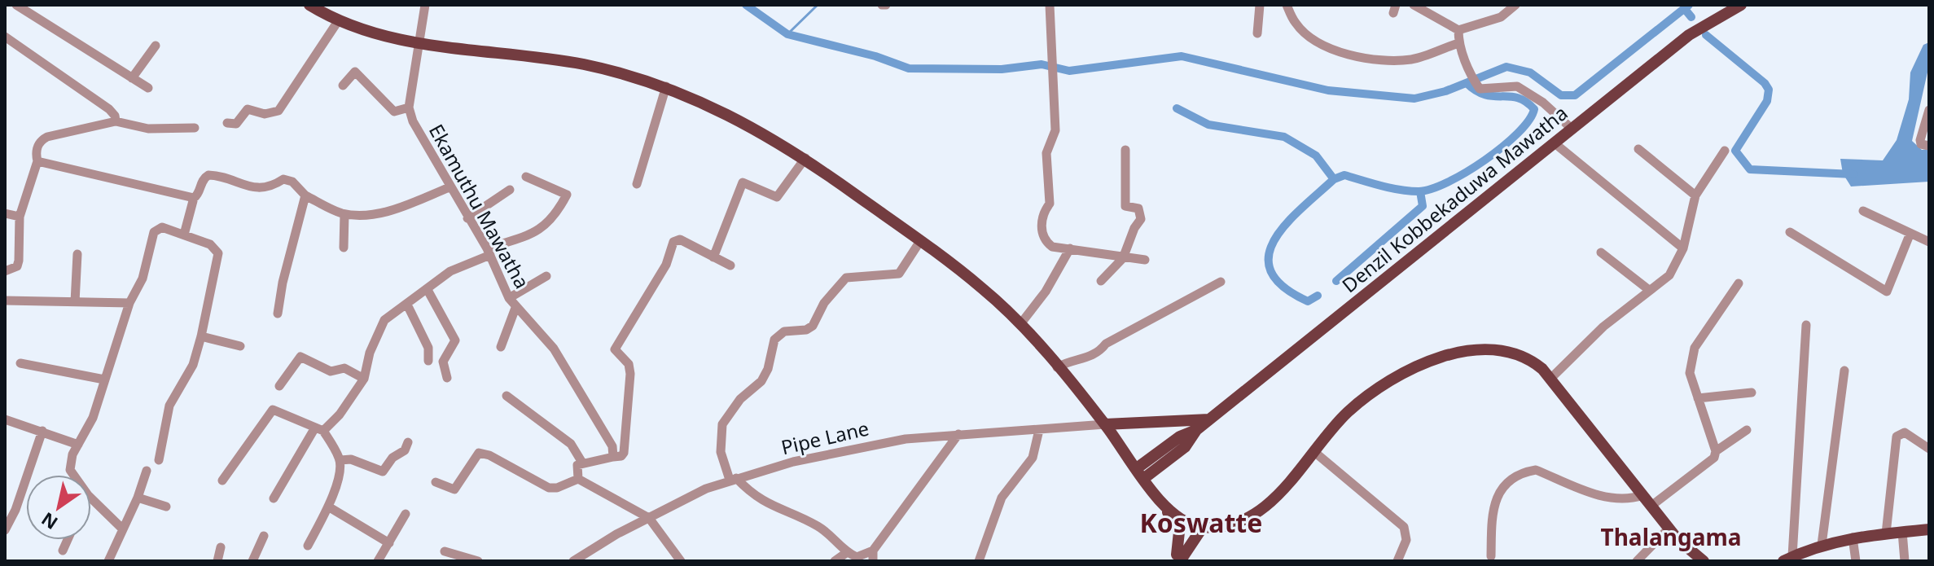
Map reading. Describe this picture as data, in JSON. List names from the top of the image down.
{
  "streets": {
    "main road": ["Denzil Kobbekaduwa Mawatha"],
    "street": ["Ekamuthu Mawatha", "Pipe Lane"]
  },
  "districts": ["Koswatte", "Thalangama"],
  "north": "bottom left"
}
